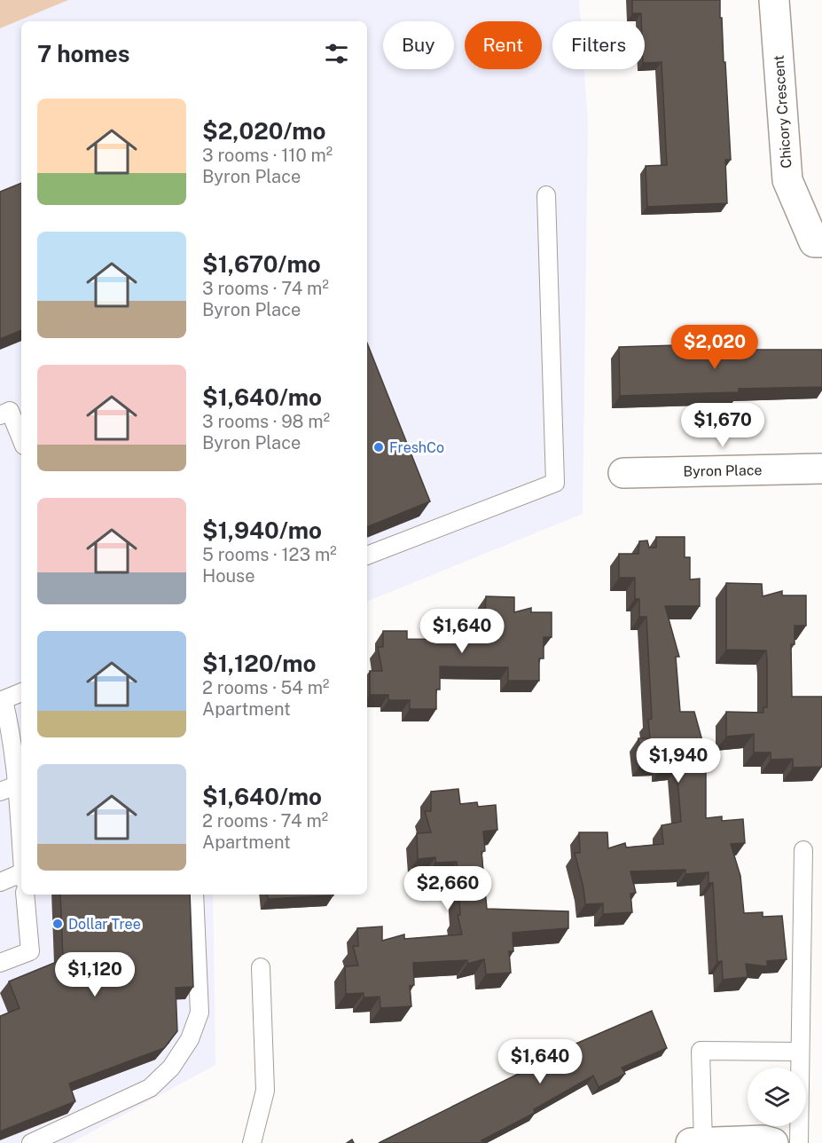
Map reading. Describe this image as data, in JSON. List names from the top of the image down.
{
  "streets": {
    "street": ["Chicory Crescent", "Byron Place"]
  },
  "places": ["FreshCo", "Dollar Tree"],
  "page": {
    "chip": ["Buy", "Rent", "Filters"],
    "heading": "7 homes",
    "list": [
      {
        "name": "$2,020/mo",
        "note": "3 rooms · 110 m² · Byron Place"
      },
      {
        "name": "$1,670/mo",
        "note": "3 rooms · 74 m² · Byron Place"
      },
      {
        "name": "$1,640/mo",
        "note": "3 rooms · 98 m² · Byron Place"
      },
      {
        "name": "$1,940/mo",
        "note": "5 rooms · 123 m² · House"
      },
      {
        "name": "$1,120/mo",
        "note": "2 rooms · 54 m² · Apartment"
      },
      {
        "name": "$1,640/mo",
        "note": "2 rooms · 74 m² · Apartment"
      }
    ],
    "price": [
      "$2,020",
      "$1,670",
      "$1,640",
      "$1,940",
      "$2,660",
      "$1,120",
      "$1,640"
    ]
  }
}
